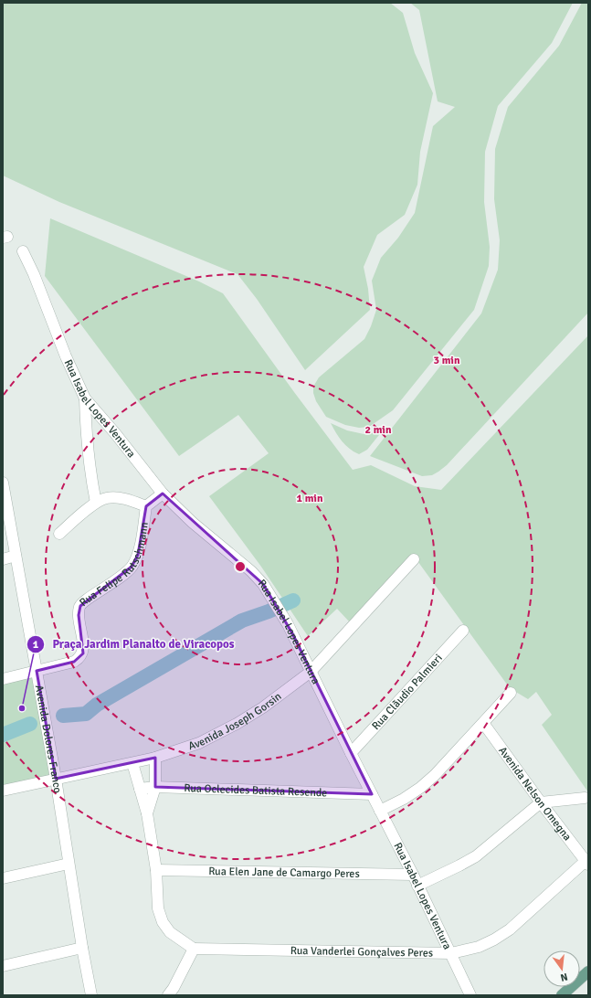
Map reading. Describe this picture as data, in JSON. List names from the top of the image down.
{
  "streets": {
    "street": [
      "Rua Isabel Lopes Ventura",
      "Rua Felipe Rutschmann",
      "Rua Clãudio Palmieri",
      "Avenida Joseph Gorsin",
      "Avenida Dolores Franco",
      "Rua Oclecides Batista Resende",
      "Avenida Nelson Omegna",
      "Rua Elen Jane de Camargo Peres",
      "Rua Vanderlei Gonçalves Peres"
    ]
  },
  "crossings": [
    ["Rua Isabel Lopes Ventura", "Rua Felipe Rutschmann"],
    ["Rua Isabel Lopes Ventura", "Rua Clãudio Palmieri"],
    ["Rua Isabel Lopes Ventura", "Avenida Joseph Gorsin"],
    ["Rua Isabel Lopes Ventura", "Rua Oclecides Batista Resende"],
    ["Rua Isabel Lopes Ventura", "Rua Elen Jane de Camargo Peres"],
    ["Rua Isabel Lopes Ventura", "Rua Vanderlei Gonçalves Peres"],
    ["Rua Felipe Rutschmann", "Avenida Dolores Franco"],
    ["Avenida Joseph Gorsin", "Avenida Dolores Franco"],
    ["Avenida Nelson Omegna", "Rua Vanderlei Gonçalves Peres"]
  ],
  "places": ["Praça Jardim Planalto de Viracopos"],
  "north": "bottom",
  "rings": ["3 min", "2 min", "1 min"]
}
